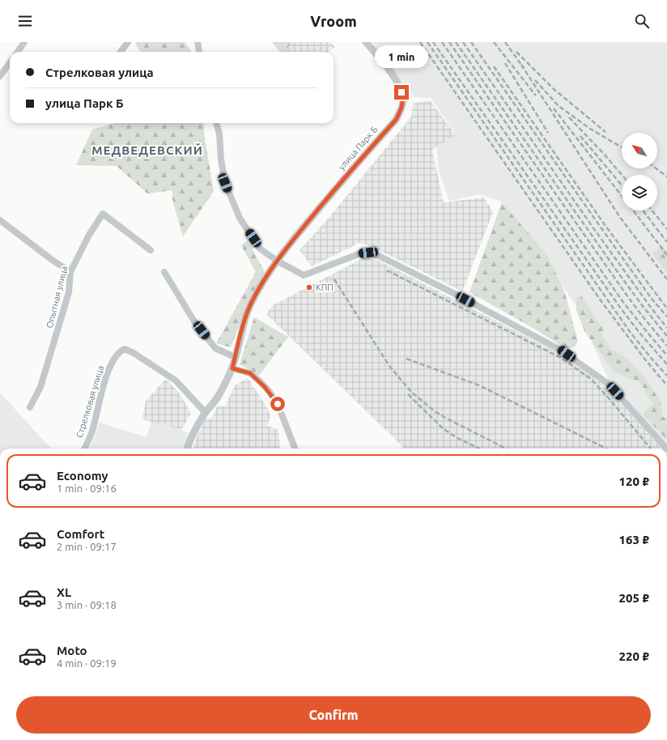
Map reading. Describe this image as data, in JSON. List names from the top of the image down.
{
  "streets": {
    "street": ["улица Парк Б", "Опытная улица", "Стрелковая улица"]
  },
  "districts": ["МЕДВЕДЕВСКИЙ"],
  "places": ["КПП"],
  "north": "top left",
  "page": {
    "header": "Vroom",
    "bubble": "1 min",
    "banner": ["Стрелковая улица", "улица Парк Б"],
    "list": [
      {
        "name": "Economy",
        "note": "1 min · 09:16",
        "value": "120 ₽"
      },
      {
        "name": "Comfort",
        "note": "2 min · 09:17",
        "value": "163 ₽"
      },
      {
        "name": "XL",
        "note": "3 min · 09:18",
        "value": "205 ₽"
      },
      {
        "name": "Moto",
        "note": "4 min · 09:19",
        "value": "220 ₽"
      }
    ],
    "buttons": "Confirm"
  }
}
